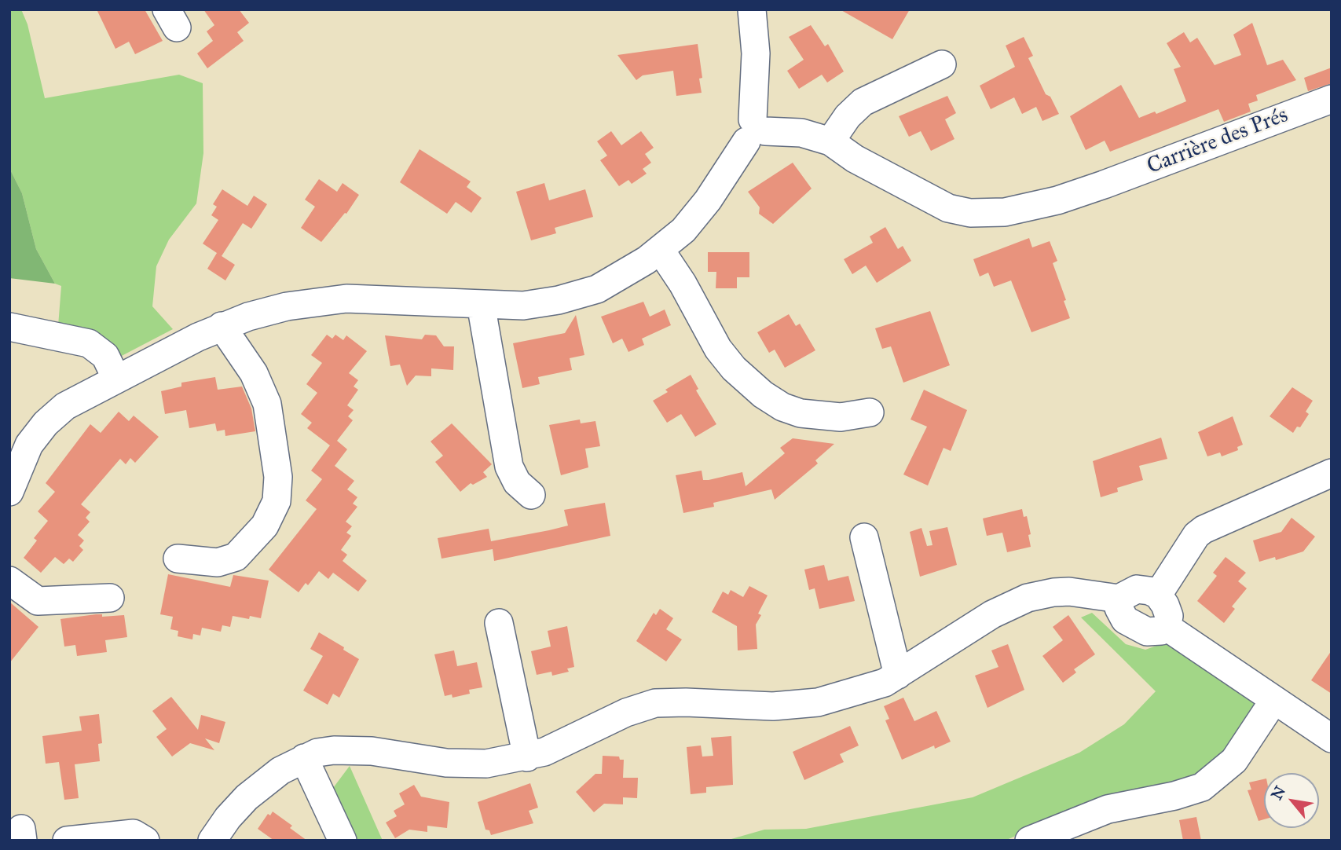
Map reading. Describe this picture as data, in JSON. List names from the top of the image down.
{
  "streets": {
    "street": ["Carrière des Prés"]
  },
  "north": "top left"
}
